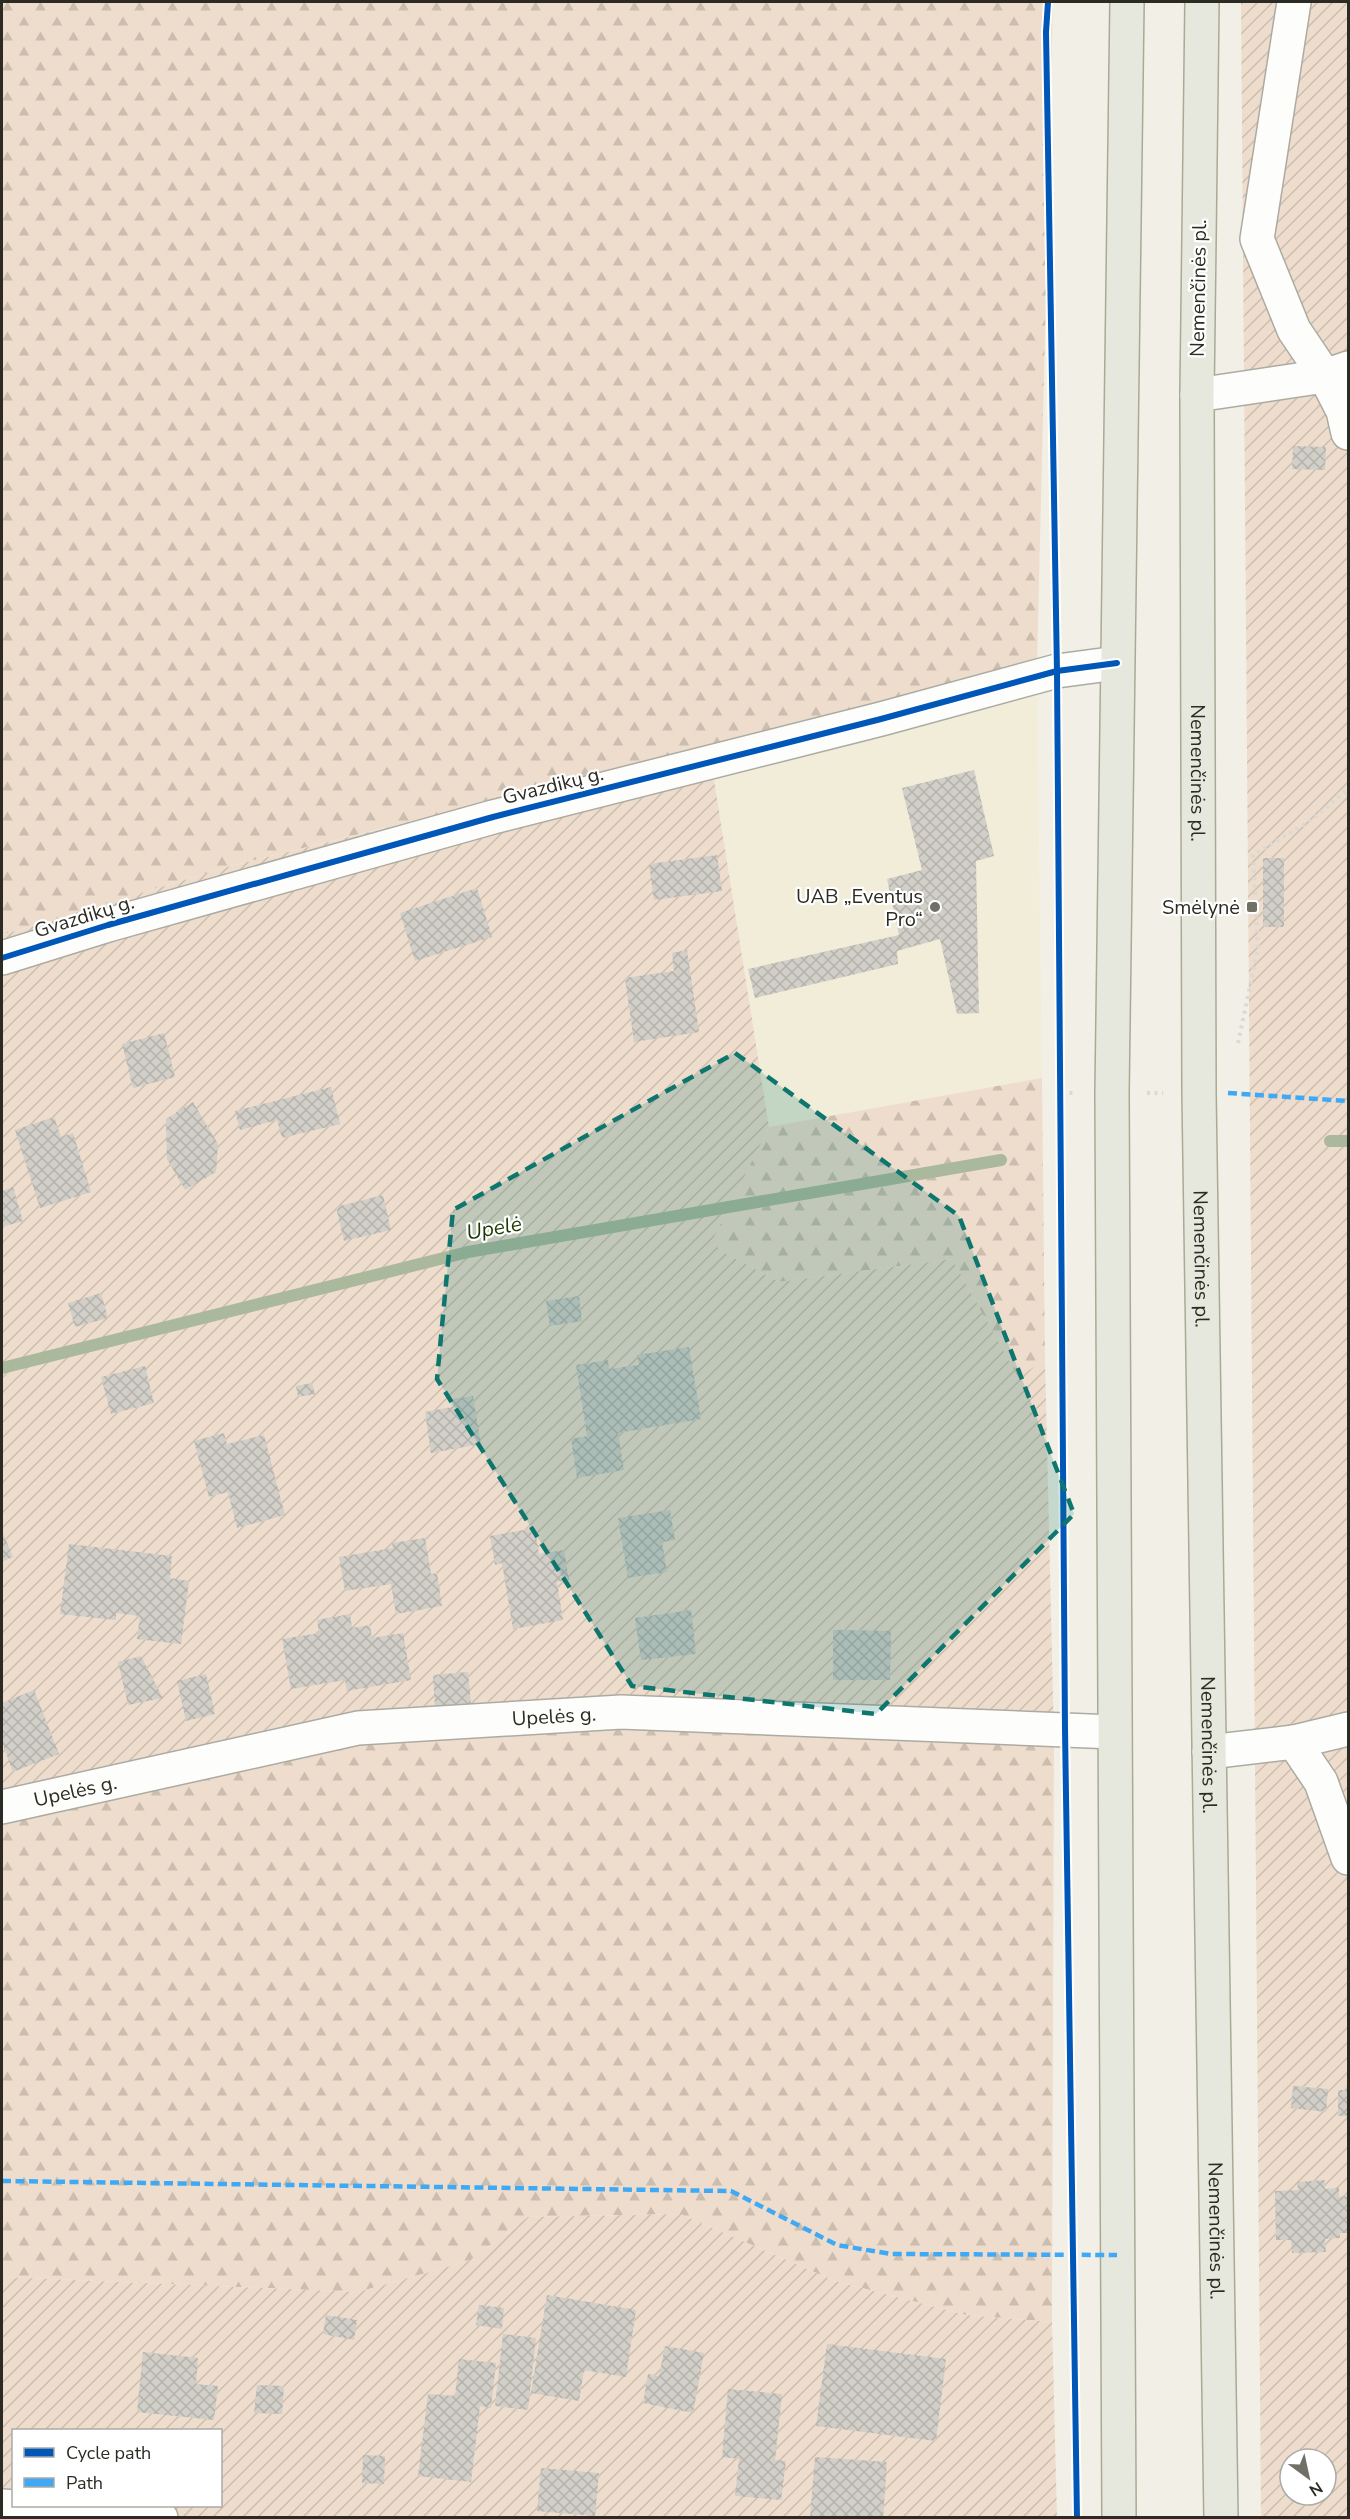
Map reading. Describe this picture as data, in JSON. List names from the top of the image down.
{
  "streets": {
    "main road": ["Nemenčinės pl."],
    "street": ["Gvazdikų g.", "Upelės g."]
  },
  "water": ["Upelė"],
  "places": {
    "other": ["UAB „Eventus Pro“"],
    "transit": ["Smėlynė"]
  },
  "legend": ["Cycle path", "Path"],
  "north": "bottom right"
}
